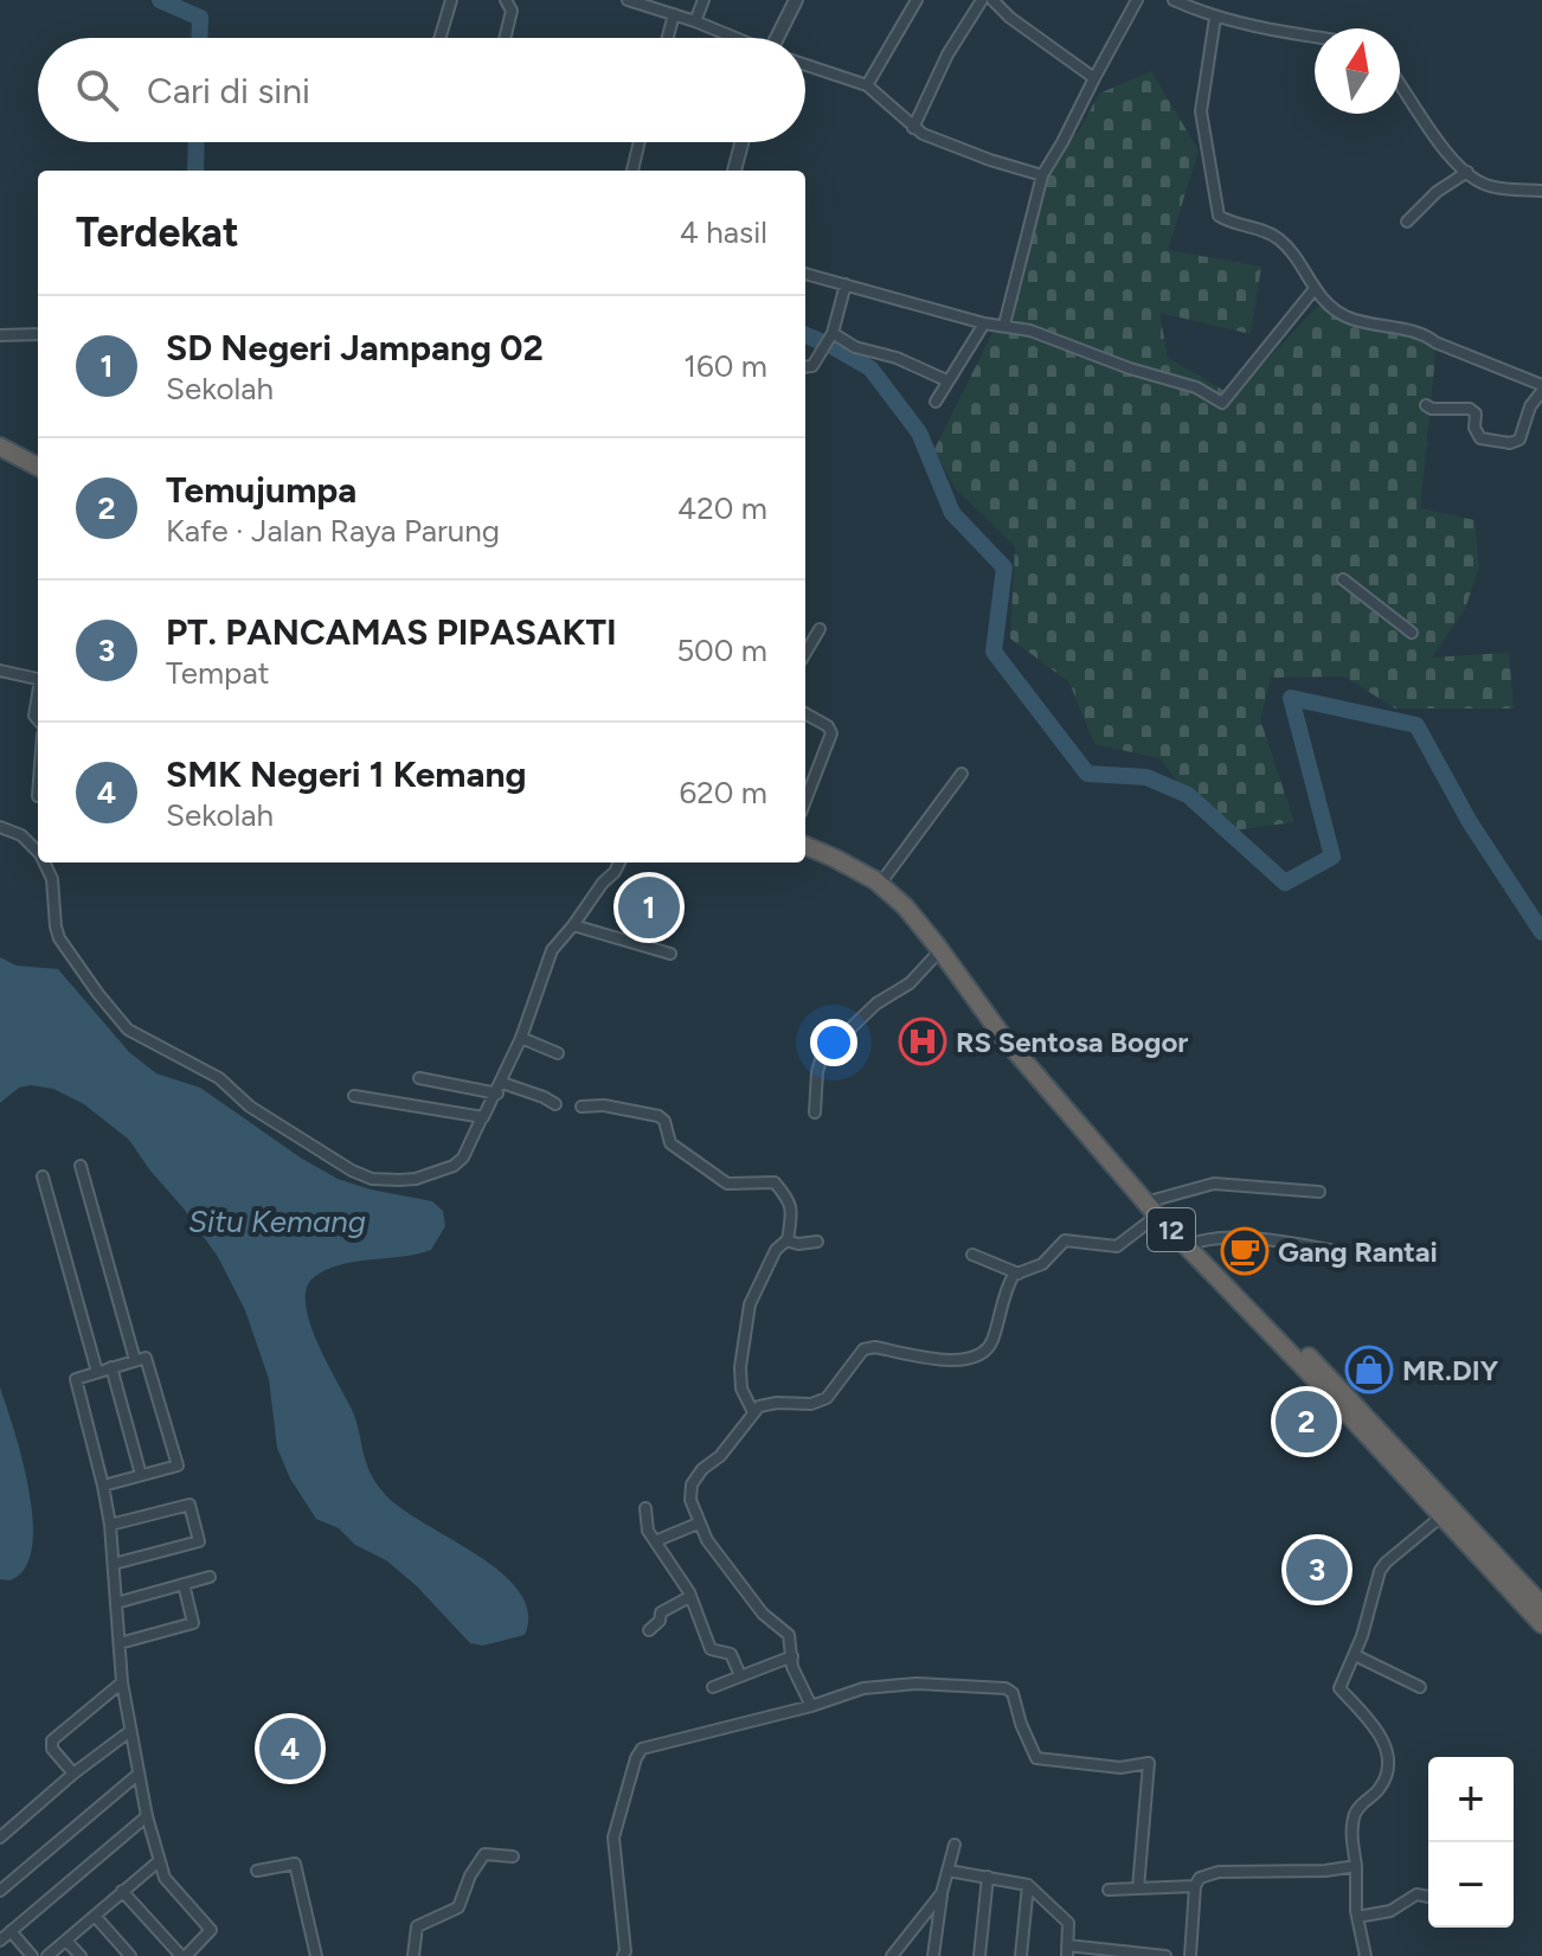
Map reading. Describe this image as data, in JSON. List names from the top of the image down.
{
  "streets": {
    "highway": ["12"]
  },
  "water": ["Situ Kemang"],
  "places": {
    "hospital": ["RS Sentosa Bogor"],
    "cafe": ["Gang Rantai"],
    "shop": ["MR.DIY"]
  },
  "north": "top",
  "page": {
    "search": "Cari di sini",
    "heading": ["Terdekat", "4 hasil"],
    "list": [
      {
        "mark": "1",
        "name": "SD Negeri Jampang 02",
        "note": "Sekolah",
        "value": "160 m"
      },
      {
        "mark": "2",
        "name": "Temujumpa",
        "note": "Kafe · Jalan Raya Parung",
        "value": "420 m"
      },
      {
        "mark": "3",
        "name": "PT. PANCAMAS PIPASAKTI",
        "note": "Tempat",
        "value": "500 m"
      },
      {
        "mark": "4",
        "name": "SMK Negeri 1 Kemang",
        "note": "Sekolah",
        "value": "620 m"
      }
    ],
    "pins": [
      "1",
      "2",
      "3",
      "4"
    ],
    "map_buttons": ["+", "−"]
  }
}
